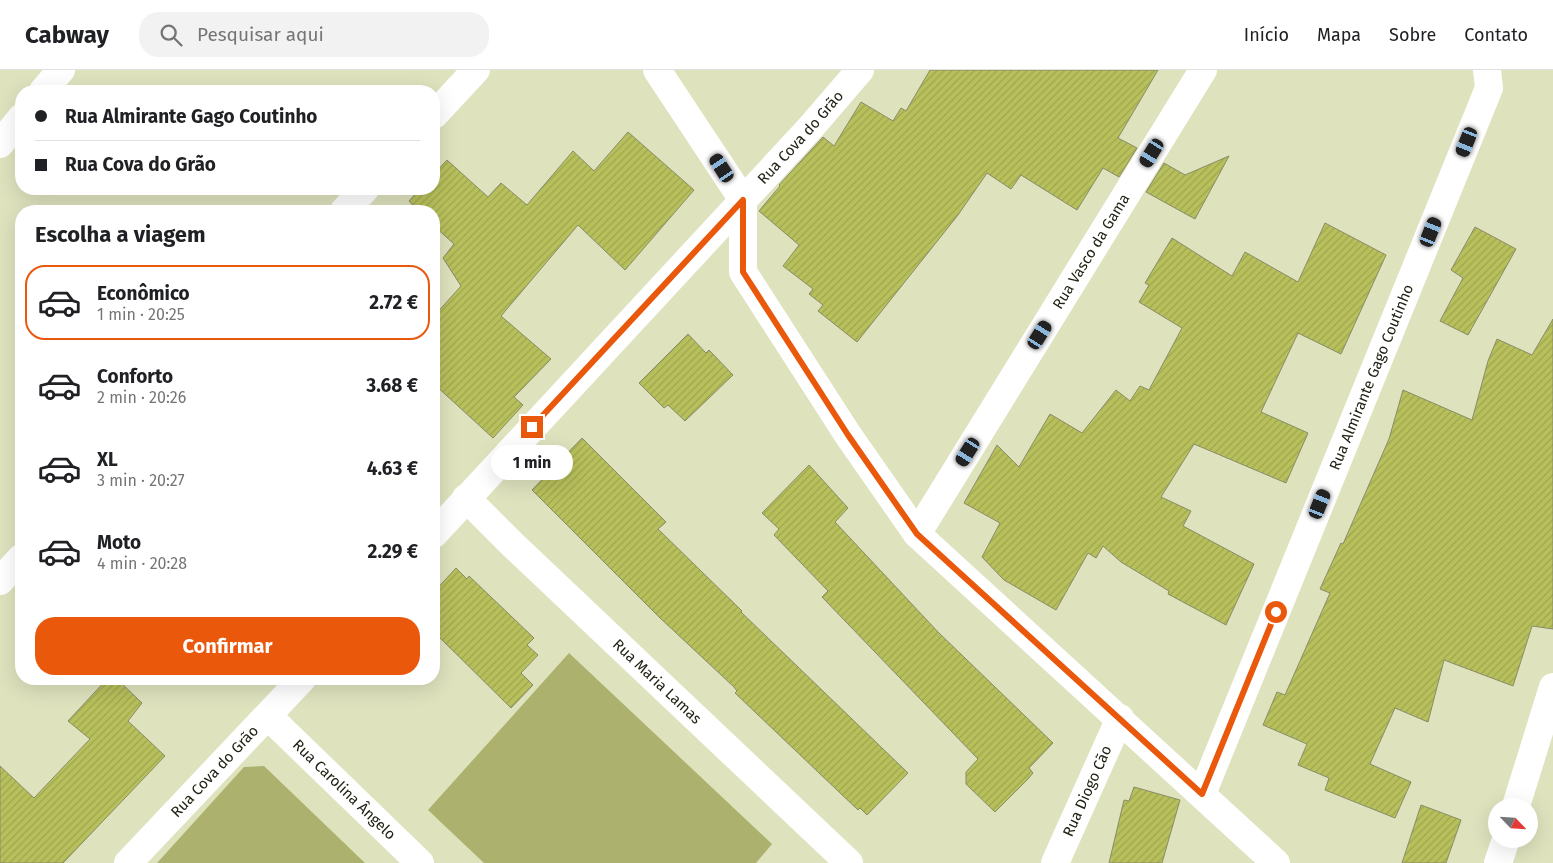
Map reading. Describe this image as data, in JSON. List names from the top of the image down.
{
  "streets": {
    "street": [
      "Rua Cova do Grão",
      "Rua Vasco da Gama",
      "Rua Almirante Gago Coutinho",
      "Rua Maria Lamas",
      "Rua Carolina Ângelo",
      "Rua Diogo Cão"
    ]
  },
  "crossings": [
    ["Rua Cova do Grão", "Rua Maria Lamas"],
    ["Rua Cova do Grão", "Rua Carolina Ângelo"]
  ],
  "north": "bottom right",
  "page": {
    "header": "Cabway",
    "search": "Pesquisar aqui",
    "nav": [
      "Início",
      "Mapa",
      "Sobre",
      "Contato"
    ],
    "banner": ["Rua Almirante Gago Coutinho", "Rua Cova do Grão"],
    "heading": "Escolha a viagem",
    "list": [
      {
        "name": "Econômico",
        "note": "1 min · 20:25",
        "value": "2.72 €"
      },
      {
        "name": "Conforto",
        "note": "2 min · 20:26",
        "value": "3.68 €"
      },
      {
        "name": "XL",
        "note": "3 min · 20:27",
        "value": "4.63 €"
      },
      {
        "name": "Moto",
        "note": "4 min · 20:28",
        "value": "2.29 €"
      }
    ],
    "bubble": "1 min",
    "buttons": "Confirmar"
  }
}
